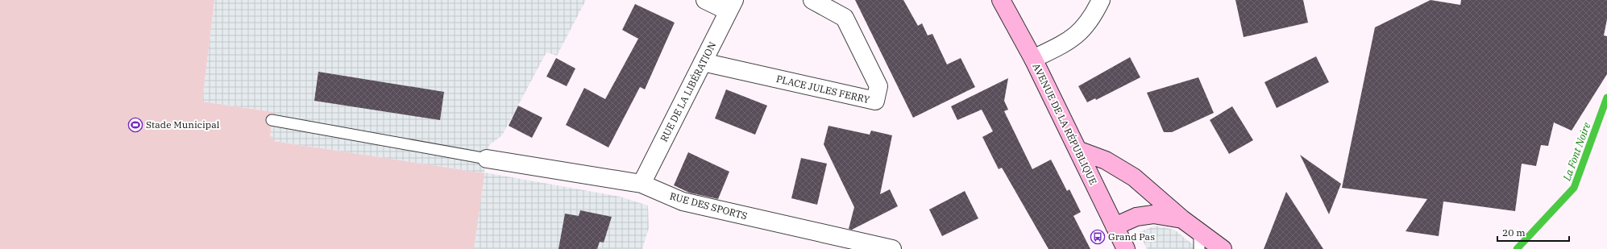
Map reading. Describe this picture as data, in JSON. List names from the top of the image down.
{
  "streets": {
    "main road": ["AVENUE DE LA RÉPUBLIQUE"],
    "street": ["PLACE JULES FERRY", "RUE DE LA LIBÉRATION", "RUE DES SPORTS"]
  },
  "crossings": [
    ["PLACE JULES FERRY", "RUE DE LA LIBÉRATION"],
    ["RUE DE LA LIBÉRATION", "RUE DES SPORTS"]
  ],
  "water": ["La Font Noire"],
  "places": {
    "sports": ["Stade Municipal"],
    "bus stop": ["Grand Pas"]
  },
  "scale_bar": "20 m"
}
